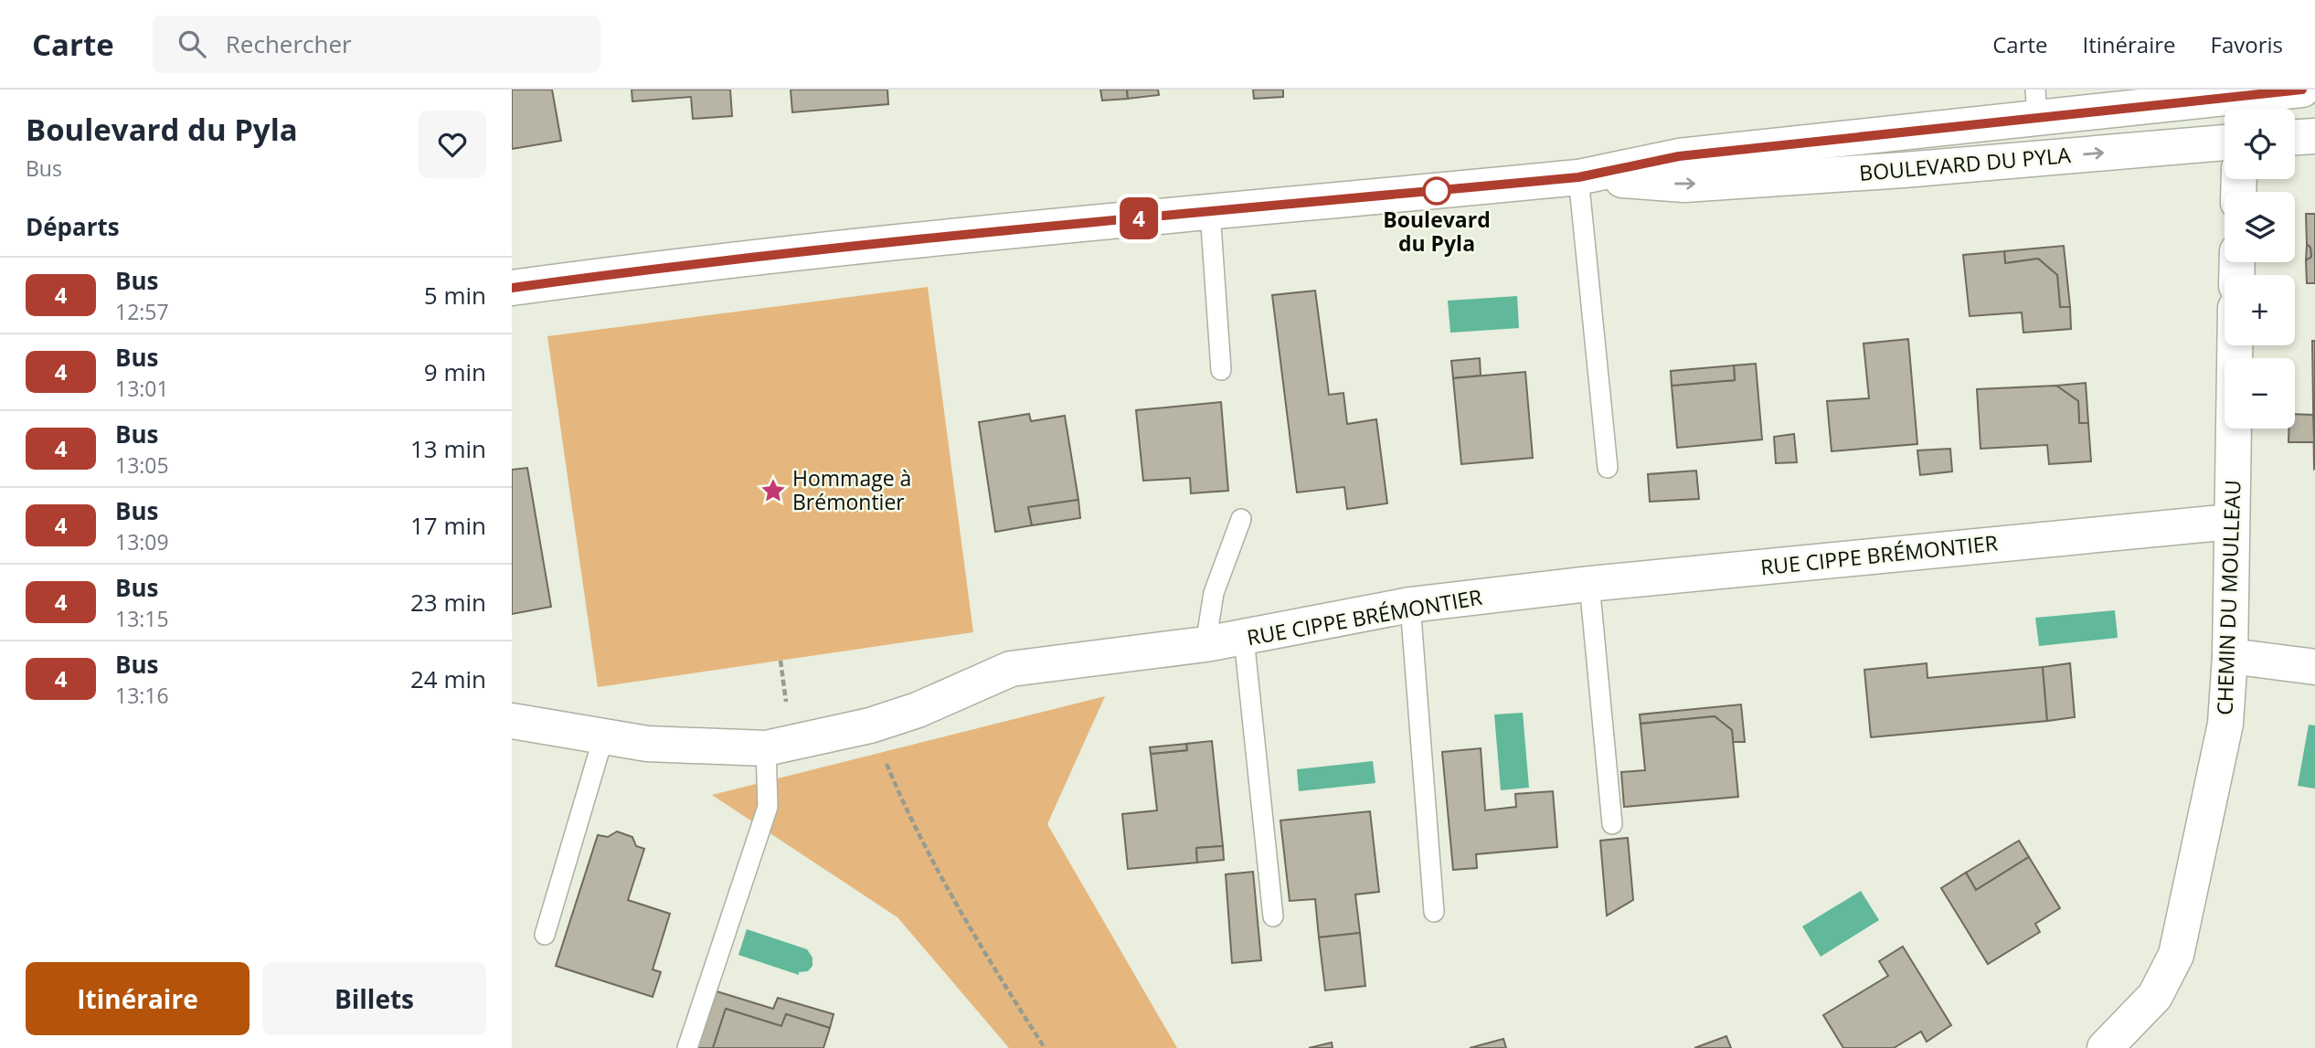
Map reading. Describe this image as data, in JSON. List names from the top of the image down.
{
  "streets": {
    "street": ["BOULEVARD DU PYLA", "RUE CIPPE BRÉMONTIER", "CHEMIN DU MOULLEAU"]
  },
  "crossings": [
    ["RUE CIPPE BRÉMONTIER", "CHEMIN DU MOULLEAU"]
  ],
  "places": {
    "other": ["Boulevard du Pyla"],
    "place": ["Hommage à Brémontier"]
  },
  "lines": ["bus line 4"],
  "page": {
    "header": "Carte",
    "search": "Rechercher",
    "nav": ["Carte", "Itinéraire", "Favoris"],
    "heading": [
      ["Boulevard du Pyla", "Bus"],
      "Départs"
    ],
    "on_map": "4",
    "map_buttons": ["+", "−"],
    "list": [
      {
        "mark": "4",
        "name": "Bus",
        "note": "12:57",
        "value": "5 min"
      },
      {
        "mark": "4",
        "name": "Bus",
        "note": "13:01",
        "value": "9 min"
      },
      {
        "mark": "4",
        "name": "Bus",
        "note": "13:05",
        "value": "13 min"
      },
      {
        "mark": "4",
        "name": "Bus",
        "note": "13:09",
        "value": "17 min"
      },
      {
        "mark": "4",
        "name": "Bus",
        "note": "13:15",
        "value": "23 min"
      },
      {
        "mark": "4",
        "name": "Bus",
        "note": "13:16",
        "value": "24 min"
      }
    ],
    "buttons": ["Itinéraire", "Billets"]
  }
}
